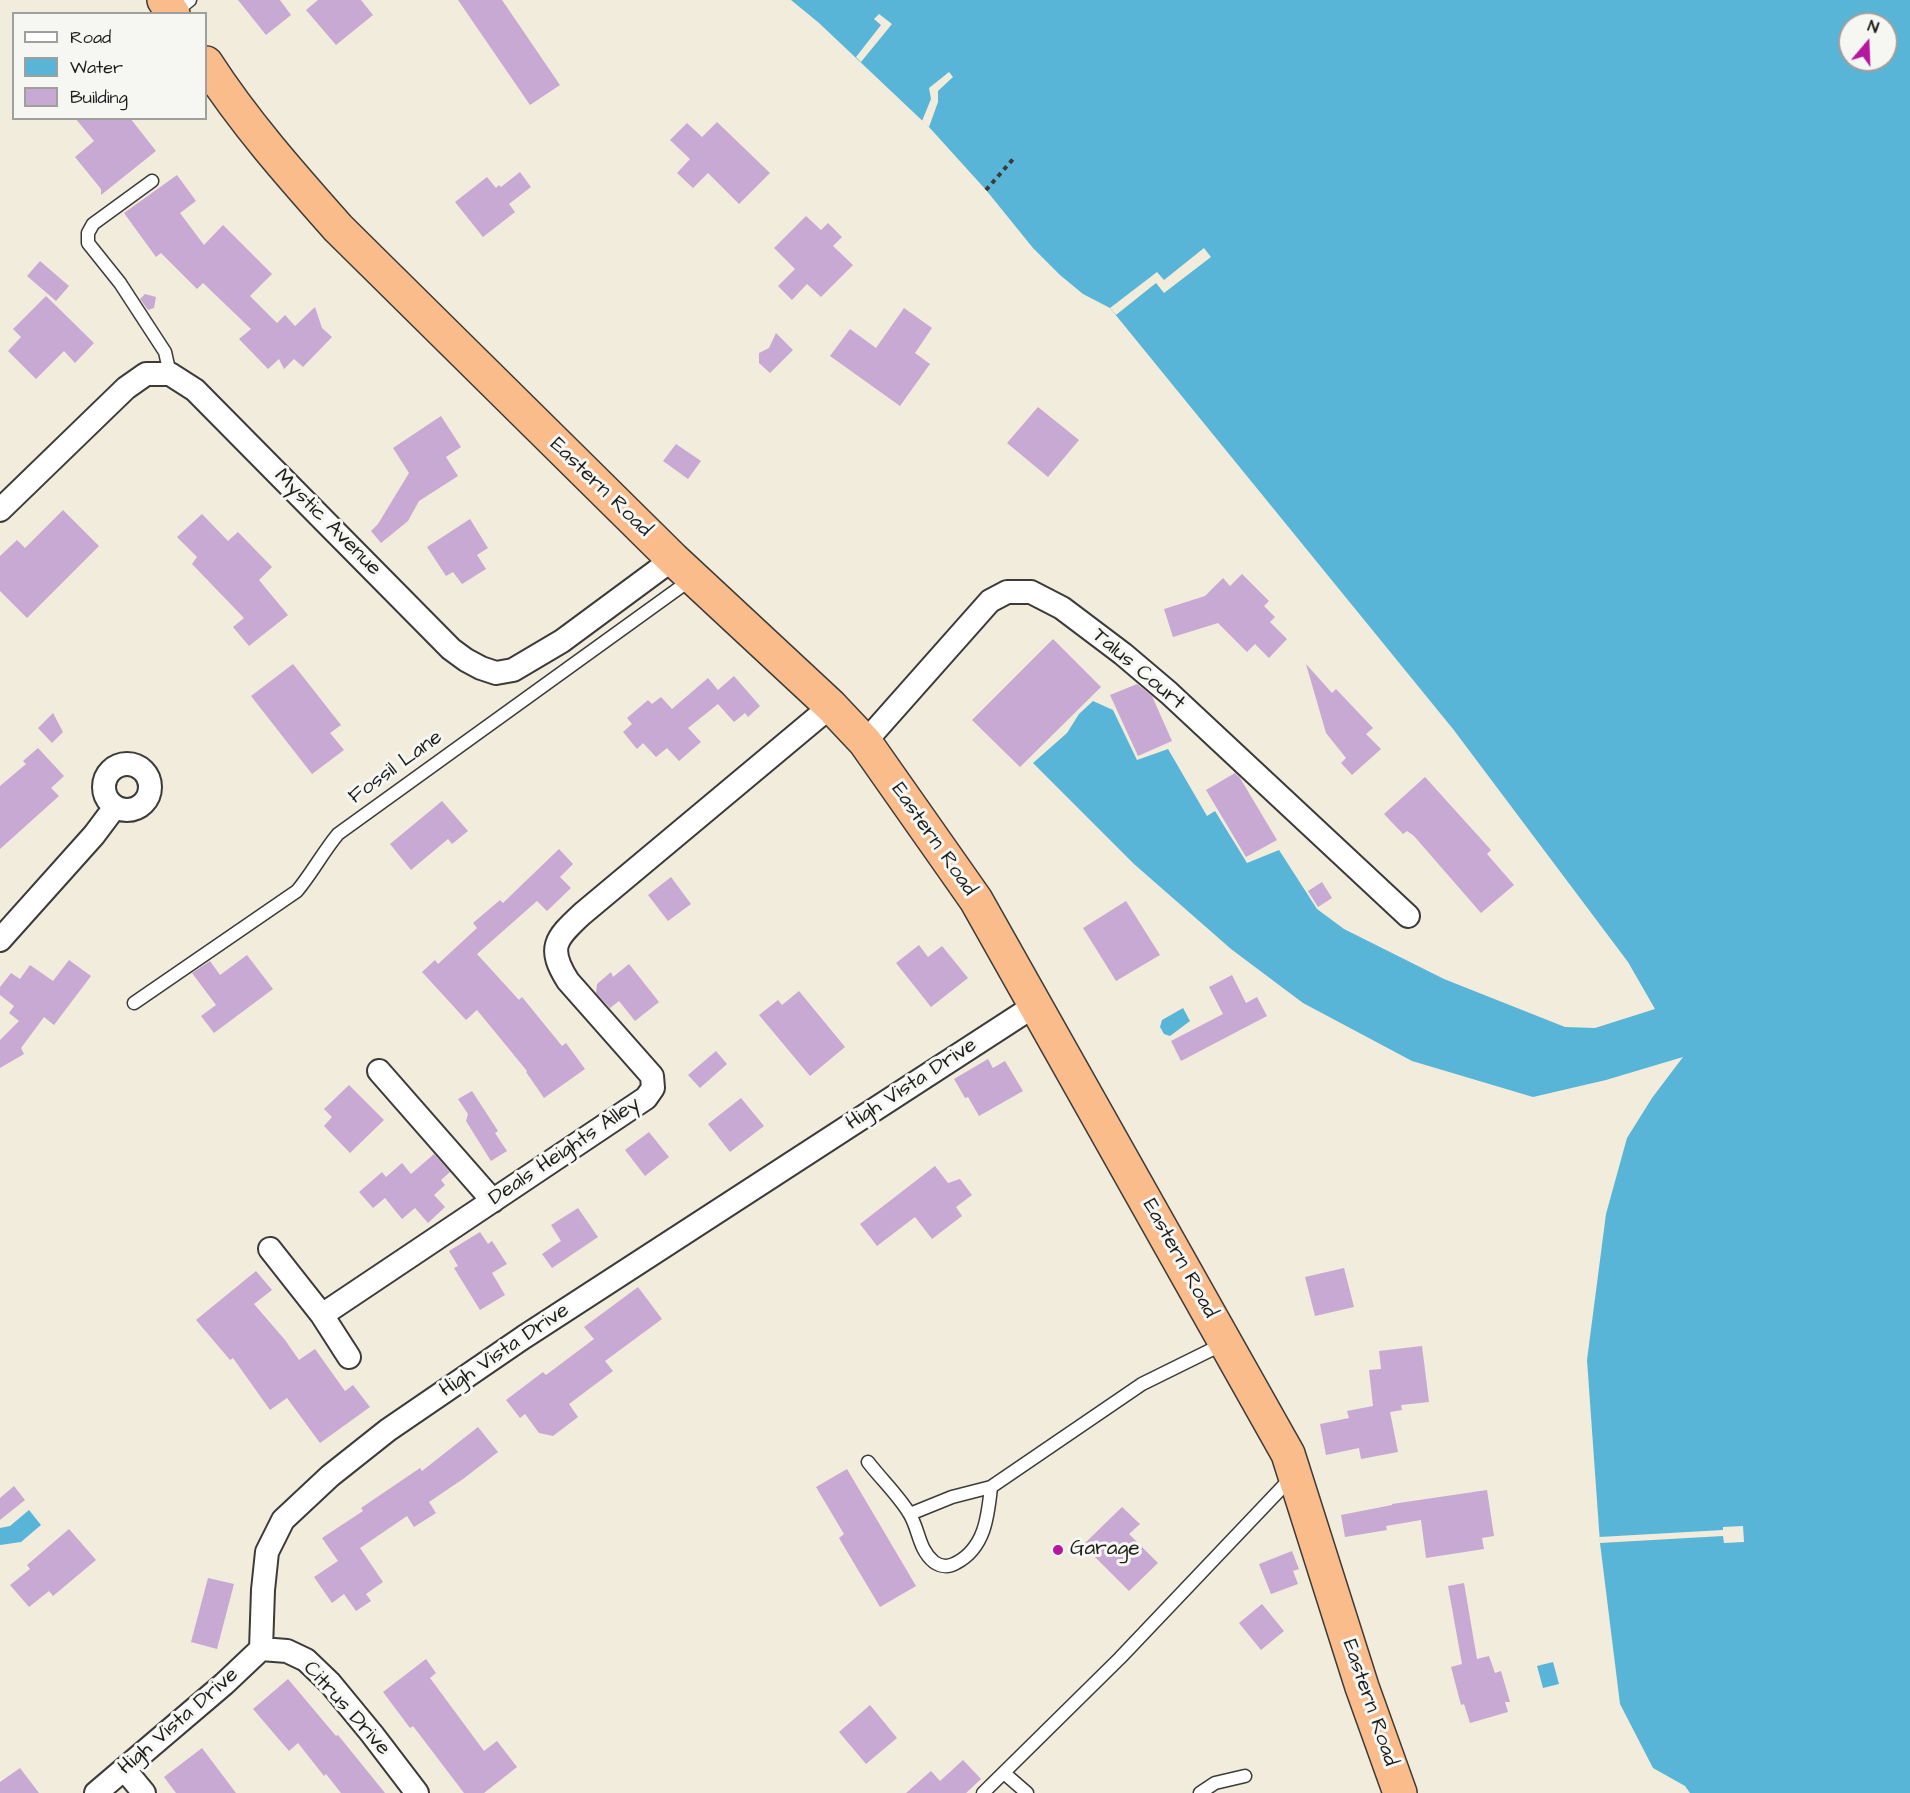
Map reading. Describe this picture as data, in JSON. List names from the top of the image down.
{
  "streets": {
    "highway": ["Eastern Road"],
    "street": [
      "Mystic Avenue",
      "Talus Court",
      "High Vista Drive",
      "Deals Heights Alley",
      "Citrus Drive"
    ],
    "lane": ["Fossil Lane"]
  },
  "crossings": [
    ["Eastern Road", "Mystic Avenue"],
    ["Eastern Road", "Talus Court"],
    ["Eastern Road", "Fossil Lane"],
    ["Eastern Road", "High Vista Drive"],
    ["Eastern Road", "Deals Heights Alley"],
    ["Mystic Avenue", "Fossil Lane"],
    ["High Vista Drive", "Citrus Drive"]
  ],
  "places": ["Garage"],
  "legend": ["Road", "Water", "Building"],
  "north": "top"
}
